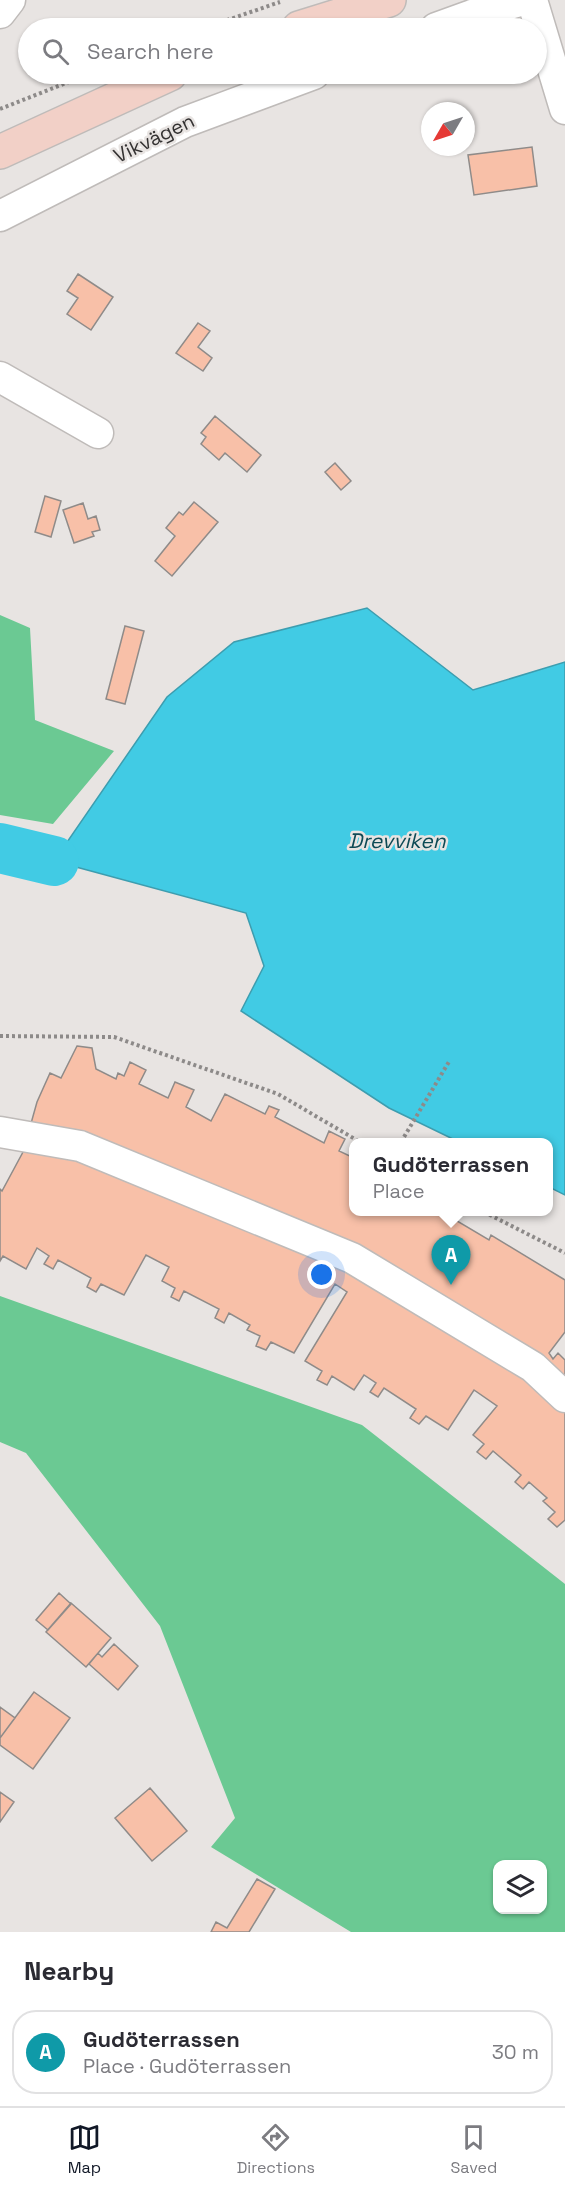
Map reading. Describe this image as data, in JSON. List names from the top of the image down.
{
  "streets": {
    "street": ["Vikvägen"]
  },
  "water": ["Drevviken"],
  "north": "bottom left",
  "page": {
    "search": "Search here",
    "popup": ["Gudöterrassen", "Place"],
    "pins": "A",
    "heading": "Nearby",
    "list": [
      {
        "mark": "A",
        "name": "Gudöterrassen",
        "note": "Place · Gudöterrassen",
        "value": "30 m"
      }
    ],
    "nav": ["Map", "Directions", "Saved"]
  }
}
